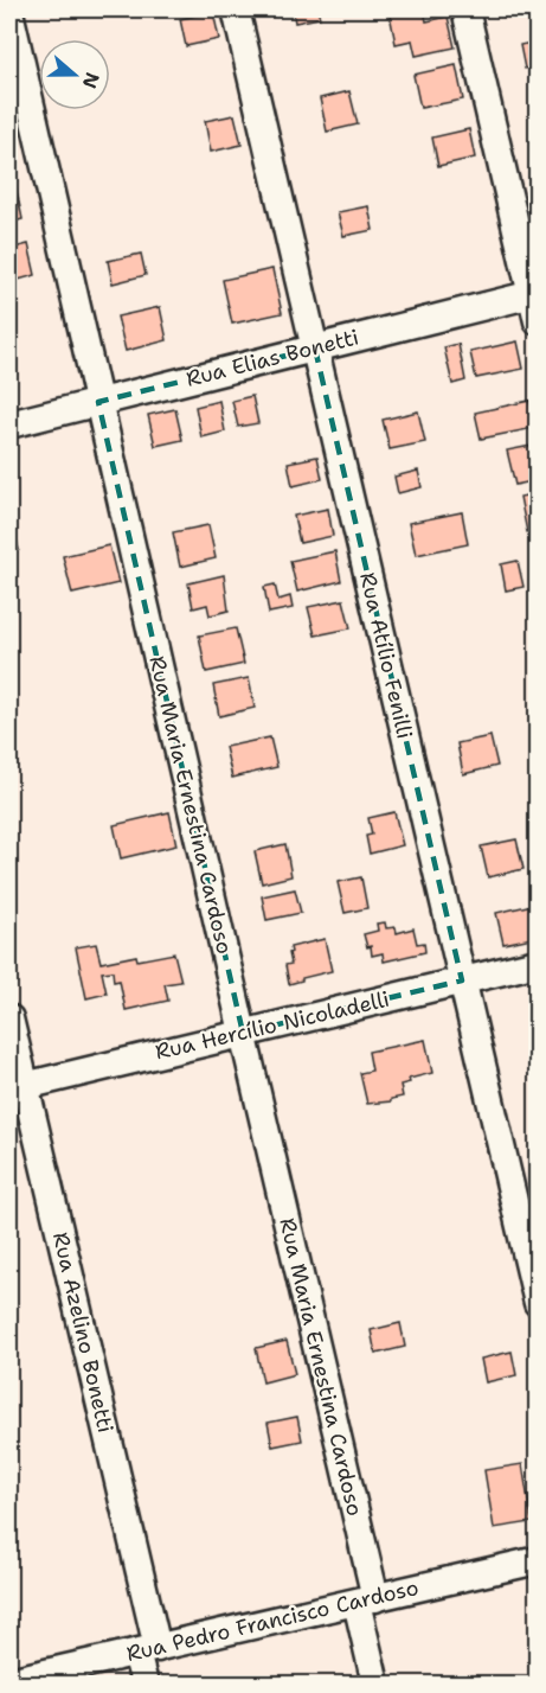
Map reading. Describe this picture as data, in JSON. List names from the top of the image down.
{
  "streets": {
    "street": [
      "Rua Elias Bonetti",
      "Rua Atílio Fenilli",
      "Rua Maria Ernestina Cardoso",
      "Rua Hercílio Nicoladelli",
      "Rua Azelino Bonetti",
      "Rua Pedro Francisco Cardoso"
    ]
  },
  "crossings": [
    ["Rua Elias Bonetti", "Rua Atílio Fenilli"],
    ["Rua Elias Bonetti", "Rua Maria Ernestina Cardoso"],
    ["Rua Atílio Fenilli", "Rua Hercílio Nicoladelli"],
    ["Rua Maria Ernestina Cardoso", "Rua Hercílio Nicoladelli"],
    ["Rua Maria Ernestina Cardoso", "Rua Pedro Francisco Cardoso"],
    ["Rua Hercílio Nicoladelli", "Rua Azelino Bonetti"],
    ["Rua Azelino Bonetti", "Rua Pedro Francisco Cardoso"]
  ],
  "north": "right"
}
